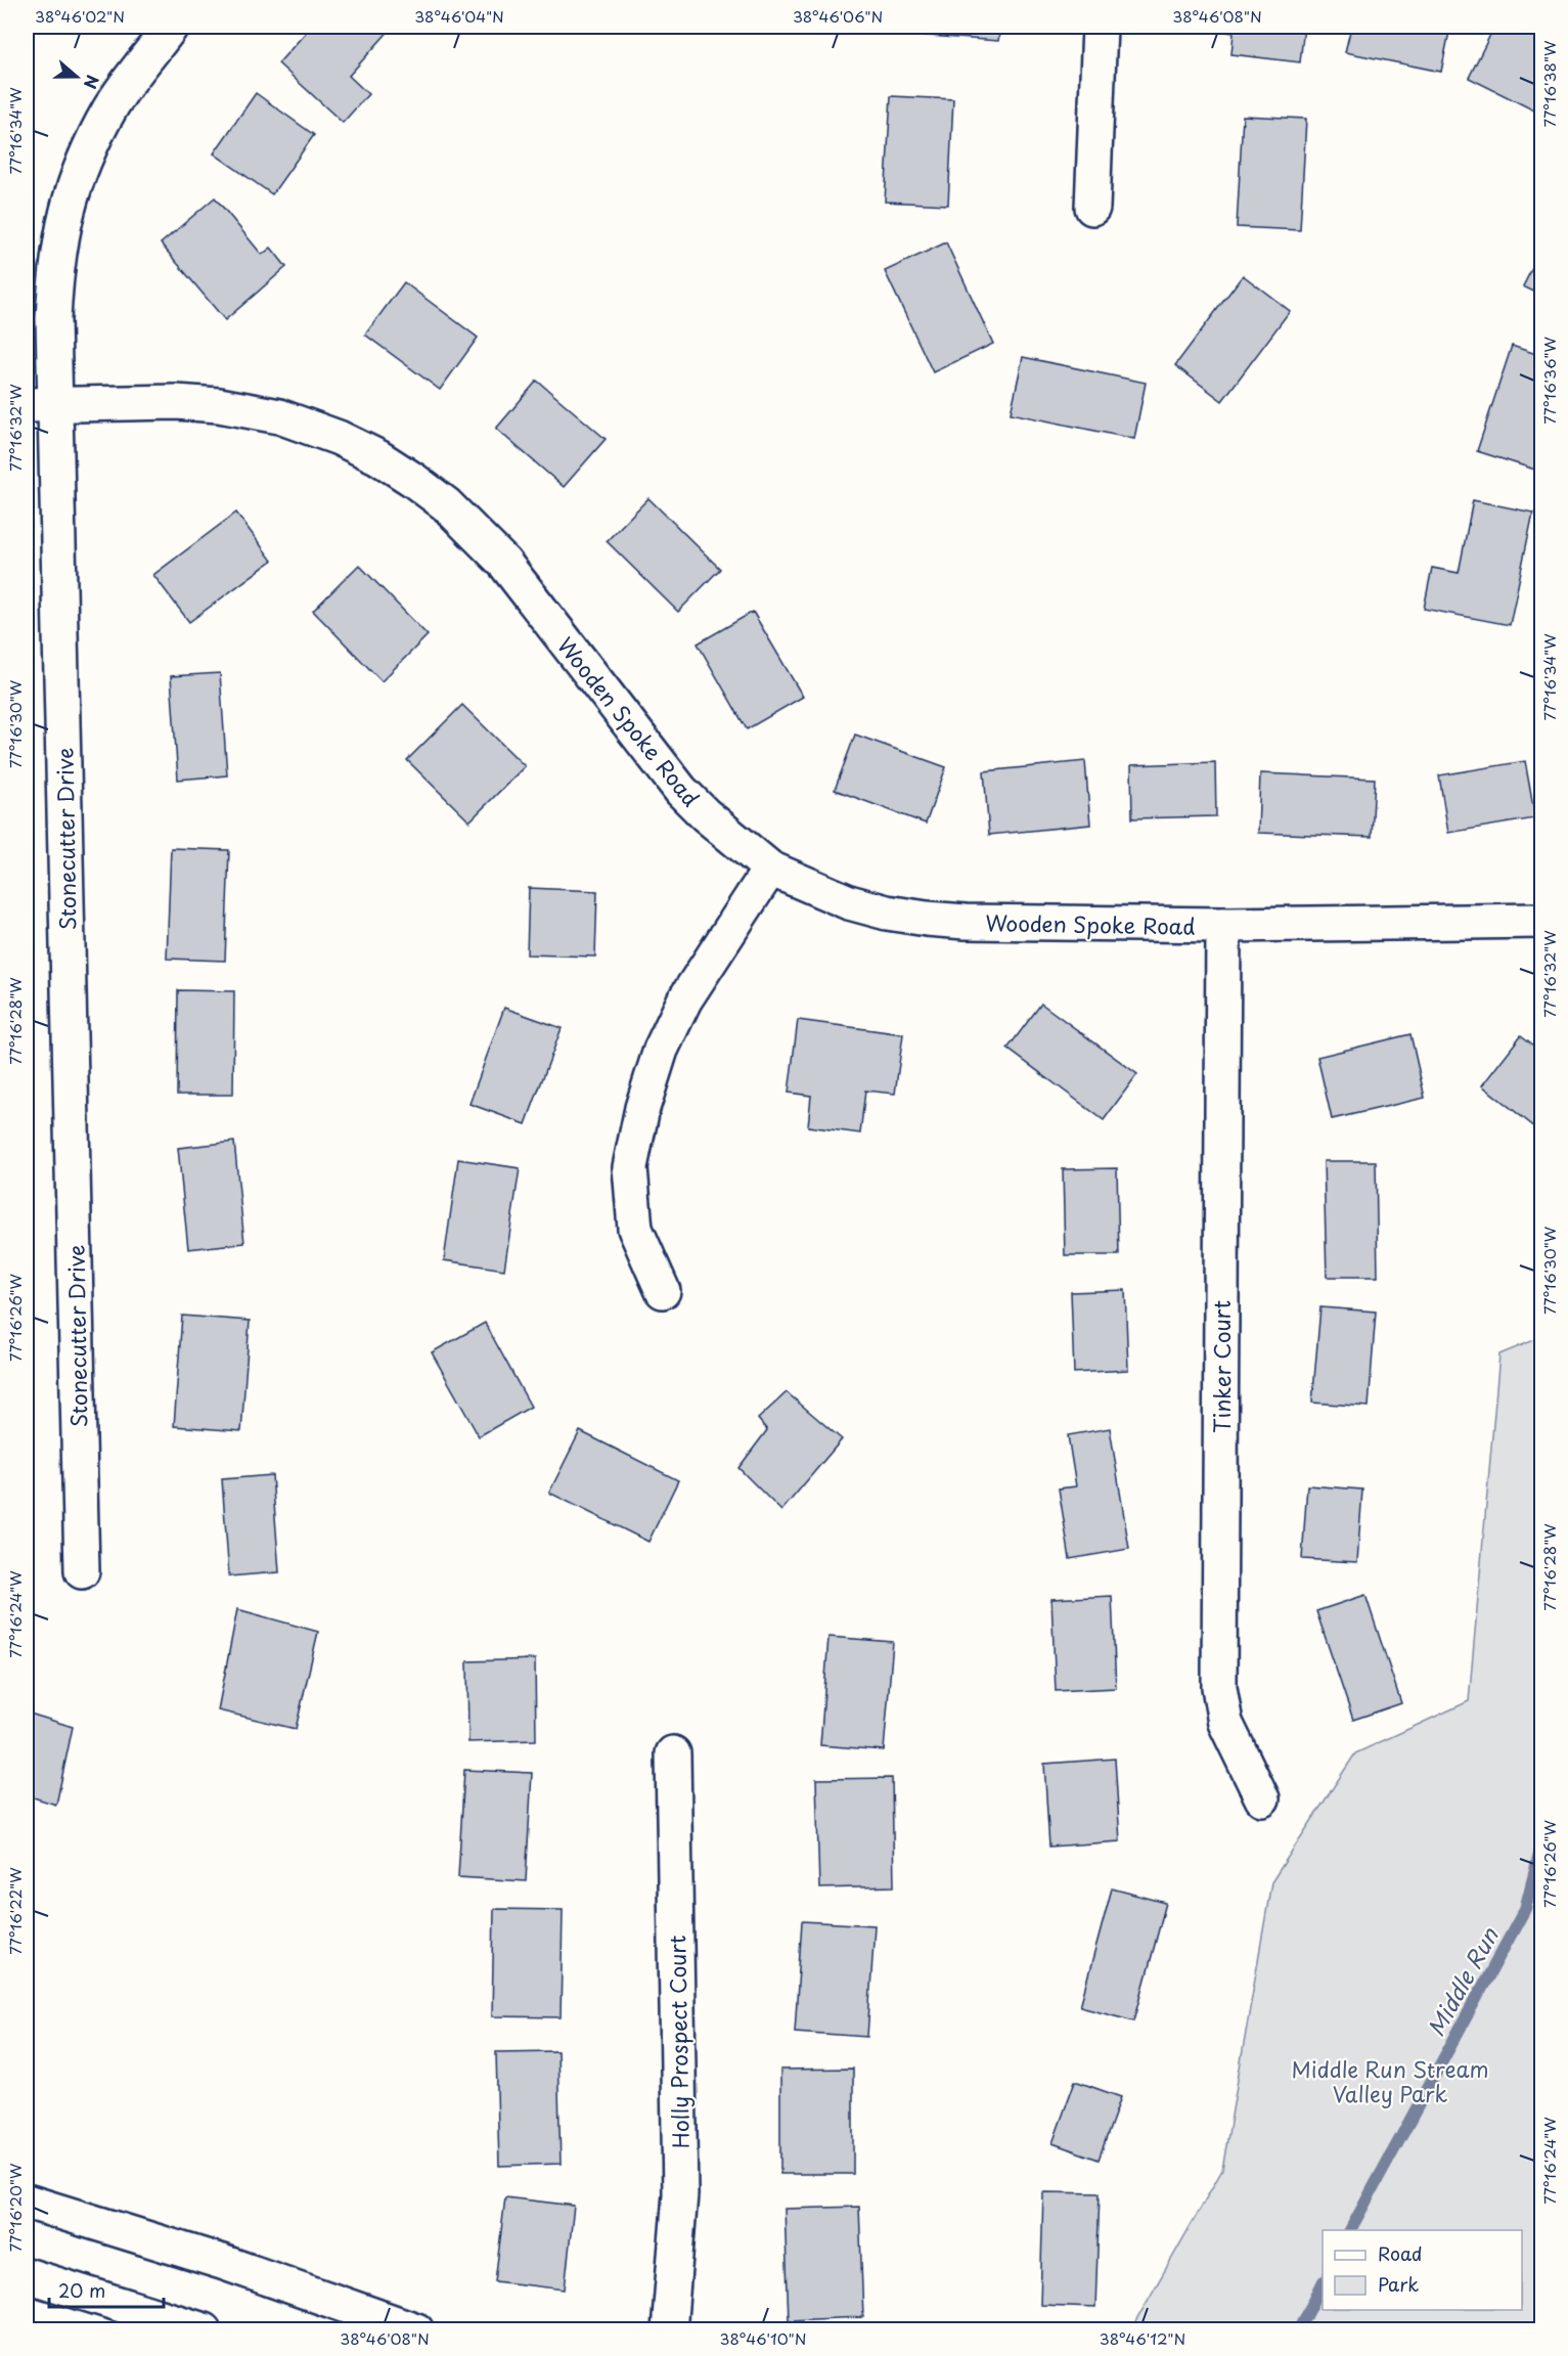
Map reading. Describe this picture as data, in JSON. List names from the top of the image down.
{
  "streets": {
    "street": [
      "Wooden Spoke Road",
      "Stonecutter Drive",
      "Tinker Court",
      "Holly Prospect Court"
    ]
  },
  "crossings": [
    ["Wooden Spoke Road", "Stonecutter Drive"],
    ["Wooden Spoke Road", "Tinker Court"]
  ],
  "water": ["Middle Run"],
  "parks": ["Middle Run Stream Valley Park"],
  "legend": ["Road", "Park"],
  "scale_bar": "20 m",
  "north": "right",
  "coordinates": [
    "38°46'02\"N",
    "38°46'04\"N",
    "38°46'06\"N",
    "38°46'08\"N",
    "77°16'38\"W",
    "77°16'34\"W",
    "77°16'36\"W",
    "77°16'32\"W",
    "77°16'30\"W",
    "77°16'28\"W",
    "77°16'26\"W",
    "77°16'24\"W",
    "77°16'22\"W",
    "77°16'20\"W",
    "38°46'10\"N",
    "38°46'12\"N"
  ]
}
